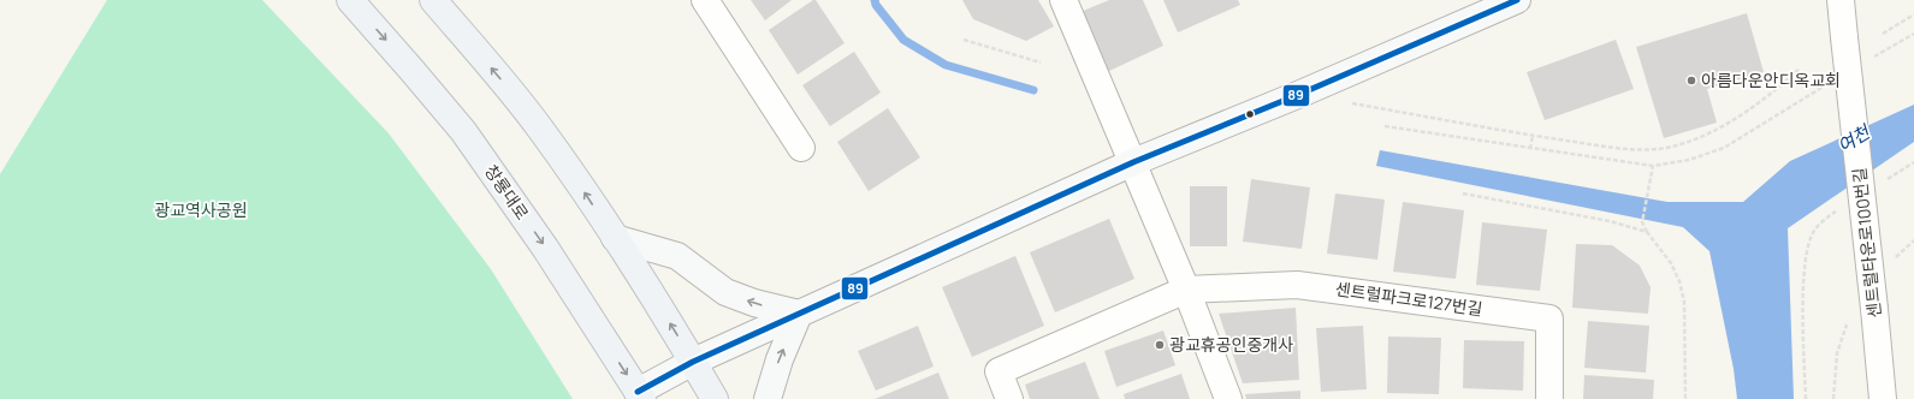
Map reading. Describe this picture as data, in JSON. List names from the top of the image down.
{
  "streets": {
    "main road": ["창룡대로"],
    "street": ["센트럴타운로100번길", "센트럴파크로127번길"]
  },
  "water": ["여천"],
  "parks": ["광교역사공원"],
  "places": ["아름다운안디옥교회", "광교휴공인중개사"],
  "lines": ["transit line 89"]
}
